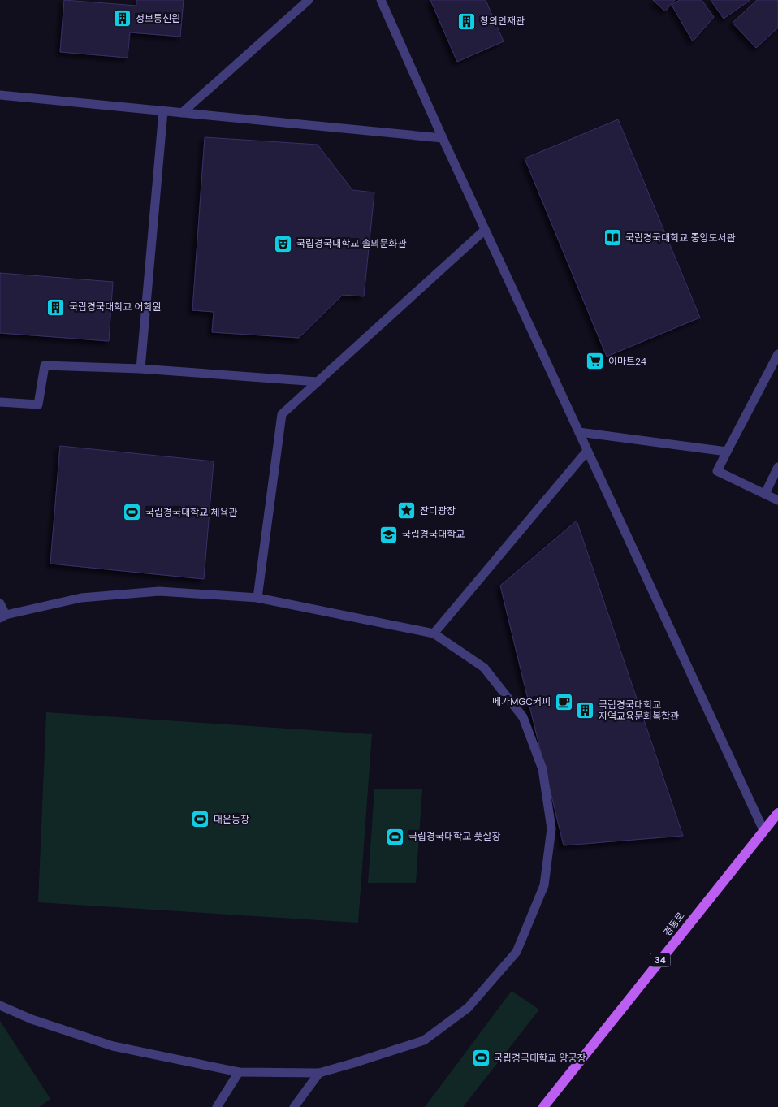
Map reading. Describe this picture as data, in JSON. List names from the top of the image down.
{
  "streets": {
    "main road": ["경동로", "34"]
  },
  "places": {
    "building": [
      "정보통신원",
      "창의인재관",
      "국립경국대학교 어학원",
      "국립경국대학교 지역교육문화복합관"
    ],
    "library": ["국립경국대학교 중앙도서관"],
    "theatre": ["국립경국대학교 솔뫼문화관"],
    "supermarket": ["이마트24"],
    "place": ["잔디광장"],
    "sports": [
      "국립경국대학교 체육관",
      "대운동장",
      "국립경국대학교 풋살장",
      "국립경국대학교 양궁장"
    ],
    "school or university": ["국립경국대학교"],
    "cafe": ["메가MGC커피"]
  }
}
